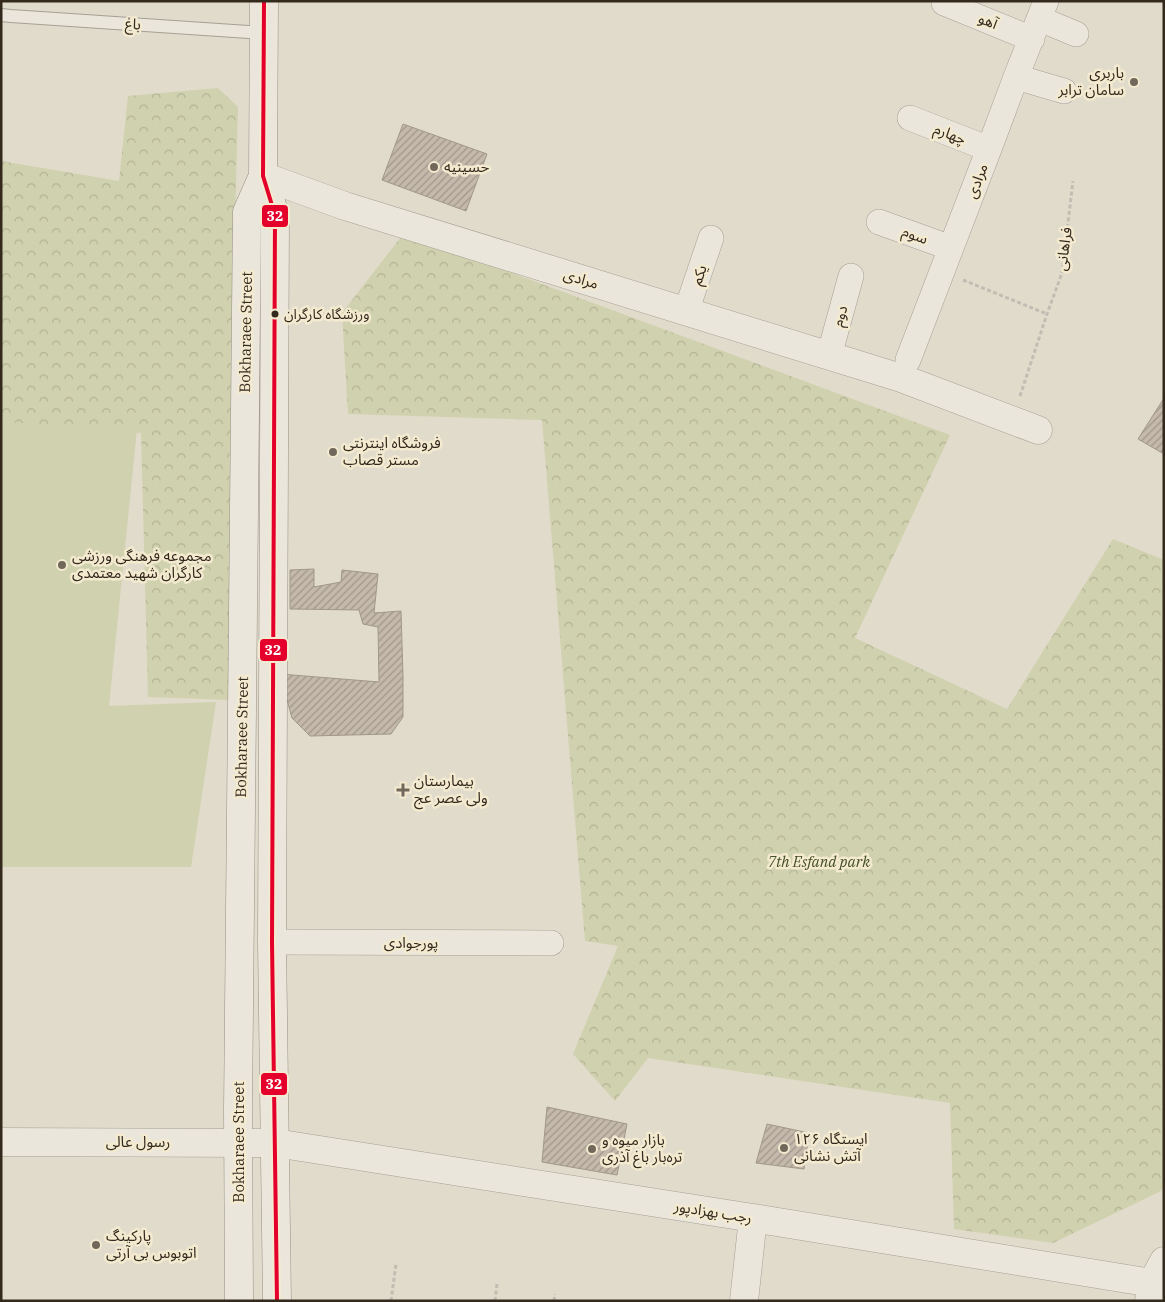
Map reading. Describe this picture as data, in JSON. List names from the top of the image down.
{
  "streets": {
    "main road": [
      "مرادی",
      "Bokharaee Street",
      "رسول عالی",
      "رجب بهزادپور"
    ],
    "street": [
      "آهو",
      "چهارم",
      "سوم",
      "یکم",
      "دوم",
      "پورجوادی"
    ],
    "lane": ["باغ"],
    "path": ["فراهانی"]
  },
  "crossings": [
    ["آهو", "مرادی"],
    ["باغ", "Bokharaee Street"],
    ["چهارم", "مرادی"],
    ["مرادی", "سوم"],
    ["مرادی", "یکم"],
    ["مرادی", "دوم"],
    ["مرادی", "Bokharaee Street"],
    ["Bokharaee Street", "پورجوادی"],
    ["Bokharaee Street", "رسول عالی"],
    ["Bokharaee Street", "رجب بهزادپور"],
    ["رسول عالی", "رجب بهزادپور"]
  ],
  "parks": ["7th Esfand park"],
  "places": {
    "other": [
      "باربری سامان ترابر",
      "حسینیه",
      "ورزشگاه کارگران",
      "فروشگاه اینترنتی مستر قصاب",
      "مجموعه فرهنگی ورزشی کارگران شهید معتمدی",
      "ایستگاه ۱۲۶ آتش نشانی",
      "بازار میوه و تره‌بار باغ آذری",
      "پارکینگ اتوبوس بی آرتی"
    ],
    "health": ["بیمارستان ولی عصر عج"]
  },
  "lines": ["transit line 32"]
}
